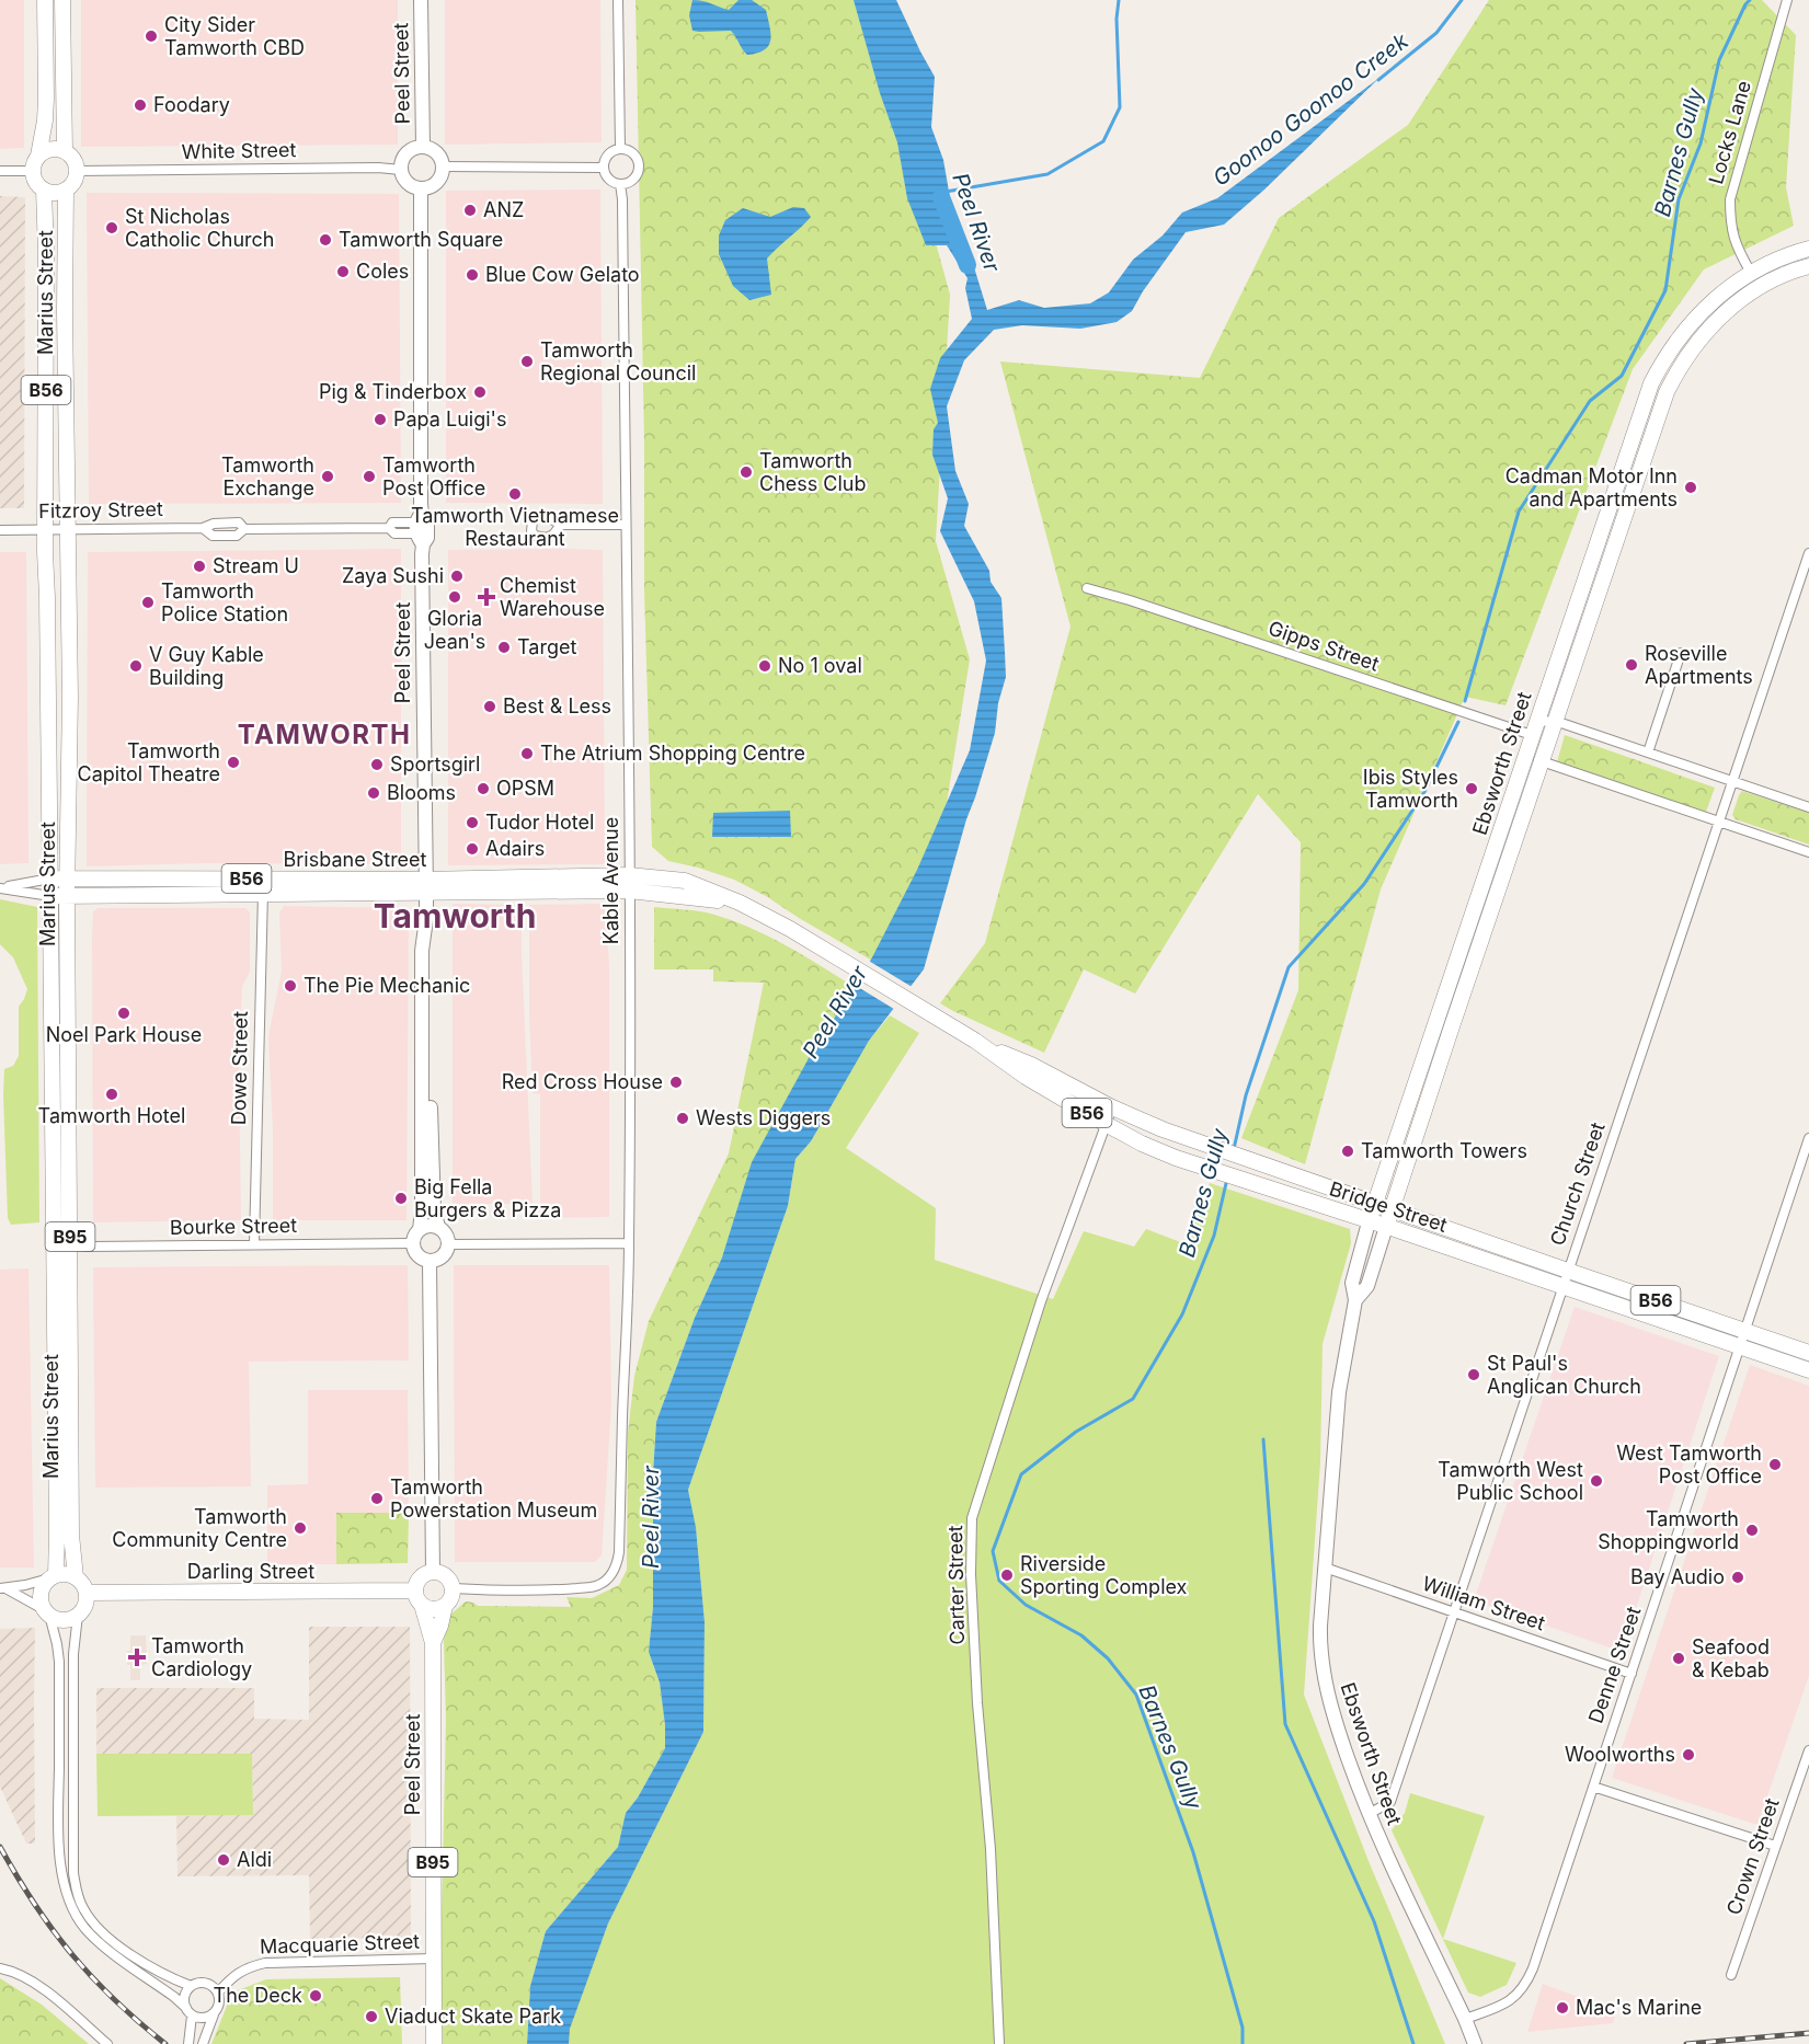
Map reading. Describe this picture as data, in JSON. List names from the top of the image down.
{
  "streets": {
    "main road": [
      "Peel Street",
      "Marius Street",
      "B56",
      "Ebsworth Street",
      "Brisbane Street",
      "Bridge Street",
      "B95",
      "Darling Street"
    ],
    "street": [
      "Locks Lane",
      "White Street",
      "Fitzroy Street",
      "Gipps Street",
      "Kable Avenue",
      "Dowe Street",
      "Church Street",
      "Bourke Street",
      "Carter Street",
      "William Street",
      "Denne Street",
      "Crown Street",
      "Macquarie Street"
    ]
  },
  "crossings": [
    ["Peel Street", "White Street"],
    ["Peel Street", "Fitzroy Street"],
    ["Peel Street", "Brisbane Street"],
    ["Peel Street", "Kable Avenue"],
    ["Peel Street", "Bourke Street"],
    ["Peel Street", "B95"],
    ["Peel Street", "Darling Street"],
    ["Peel Street", "Macquarie Street"],
    ["Locks Lane", "Ebsworth Street"],
    ["White Street", "Marius Street"],
    ["White Street", "B56"],
    ["Marius Street", "B56"],
    ["Marius Street", "Fitzroy Street"],
    ["Marius Street", "Brisbane Street"],
    ["Marius Street", "Bourke Street"],
    ["Marius Street", "B95"],
    ["Marius Street", "Darling Street"],
    ["Gipps Street", "Ebsworth Street"],
    ["Gipps Street", "Church Street"],
    ["Ebsworth Street", "Church Street"],
    ["Ebsworth Street", "Bridge Street"],
    ["Ebsworth Street", "William Street"],
    ["Ebsworth Street", "Denne Street"],
    ["Brisbane Street", "Kable Avenue"],
    ["Brisbane Street", "Dowe Street"],
    ["Brisbane Street", "Bridge Street"],
    ["Kable Avenue", "Bridge Street"],
    ["Kable Avenue", "B95"],
    ["Kable Avenue", "Darling Street"],
    ["Dowe Street", "Bourke Street"],
    ["Church Street", "Bridge Street"],
    ["Church Street", "William Street"],
    ["Bridge Street", "Carter Street"],
    ["Bridge Street", "Denne Street"],
    ["B95", "Darling Street"],
    ["William Street", "Denne Street"]
  ],
  "districts": ["TAMWORTH", "Tamworth"],
  "water": ["Goonoo Goonoo Creek", "Barnes Gully", "Peel River"],
  "places": {
    "other": [
      "City Sider Tamworth CBD",
      "Foodary",
      "ANZ",
      "St Nicholas Catholic Church",
      "Tamworth Square",
      "Coles",
      "Blue Cow Gelato",
      "Tamworth Regional Council",
      "Pig & Tinderbox",
      "Papa Luigi's",
      "Tamworth Chess Club",
      "Tamworth Exchange",
      "Tamworth Post Office",
      "Cadman Motor Inn and Apartments",
      "Tamworth Vietnamese Restaurant",
      "Stream U",
      "Zaya Sushi",
      "Gloria Jean's",
      "Tamworth Police Station",
      "Target",
      "Roseville Apartments",
      "V Guy Kable Building",
      "No 1 oval",
      "Best & Less",
      "The Atrium Shopping Centre",
      "Tamworth Capitol Theatre",
      "Sportsgirl",
      "OPSM",
      "Ibis Styles Tamworth",
      "Blooms",
      "Tudor Hotel",
      "Adairs",
      "The Pie Mechanic",
      "Noel Park House",
      "Red Cross House",
      "Tamworth Hotel",
      "Wests Diggers",
      "Tamworth Towers",
      "Big Fella Burgers & Pizza",
      "St Paul's Anglican Church",
      "West Tamworth Post Office",
      "Tamworth West Public School",
      "Tamworth Powerstation Museum",
      "Tamworth Community Centre",
      "Tamworth Shoppingworld",
      "Riverside Sporting Complex",
      "Bay Audio",
      "Seafood & Kebab",
      "Woolworths",
      "Aldi",
      "The Deck",
      "Mac's Marine",
      "Viaduct Skate Park"
    ],
    "health": ["Chemist Warehouse", "Tamworth Cardiology"]
  }
}
